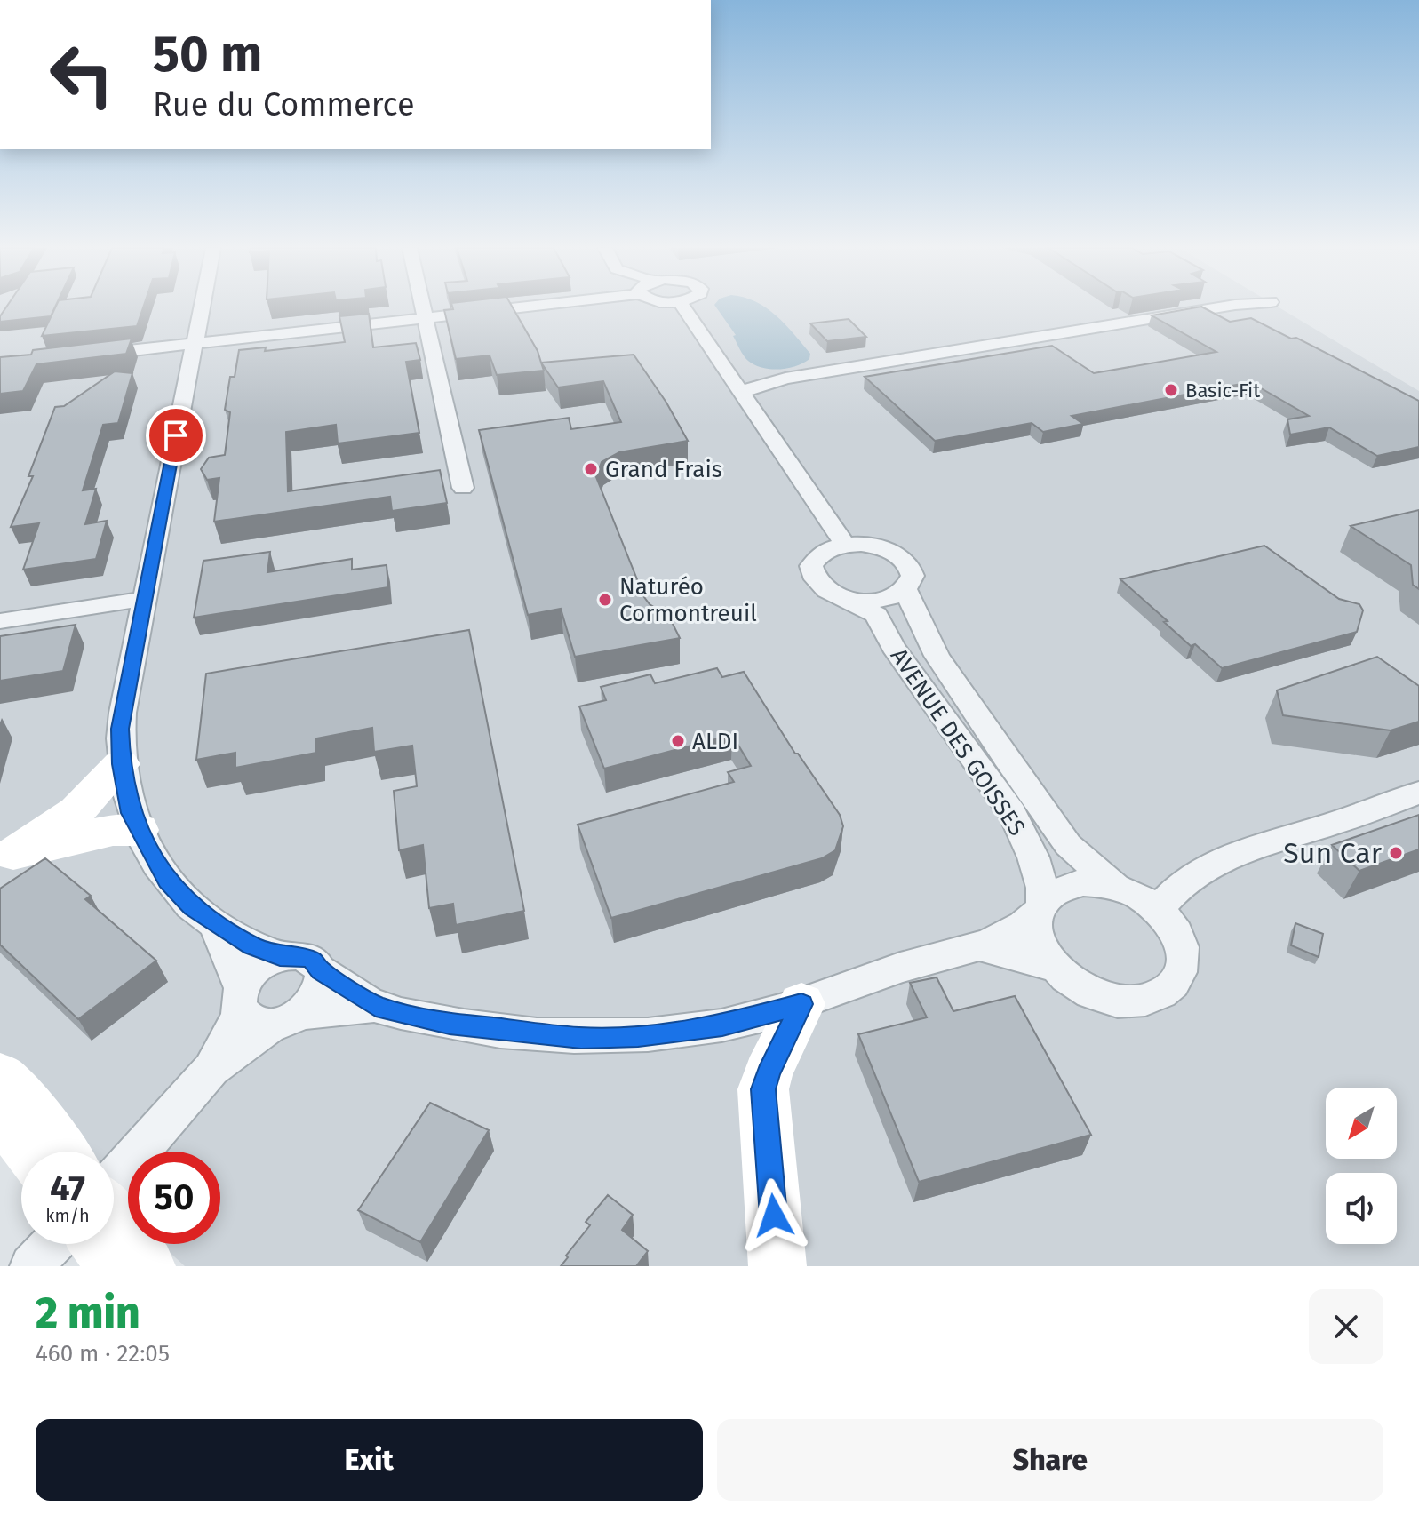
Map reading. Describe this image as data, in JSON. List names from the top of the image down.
{
  "streets": {
    "street": ["AVENUE DES GOISSES"]
  },
  "places": [
    "Basic-Fit",
    "Grand Frais",
    "Naturéo Cormontreuil",
    "ALDI",
    "Sun Car"
  ],
  "north": "bottom left",
  "page": {
    "turn": ["50 m", "Rue du Commerce"],
    "speed": "47 km/h",
    "limit": "50",
    "heading": ["2 min", "460 m · 22:05"],
    "buttons": ["Exit", "Share"]
  }
}
